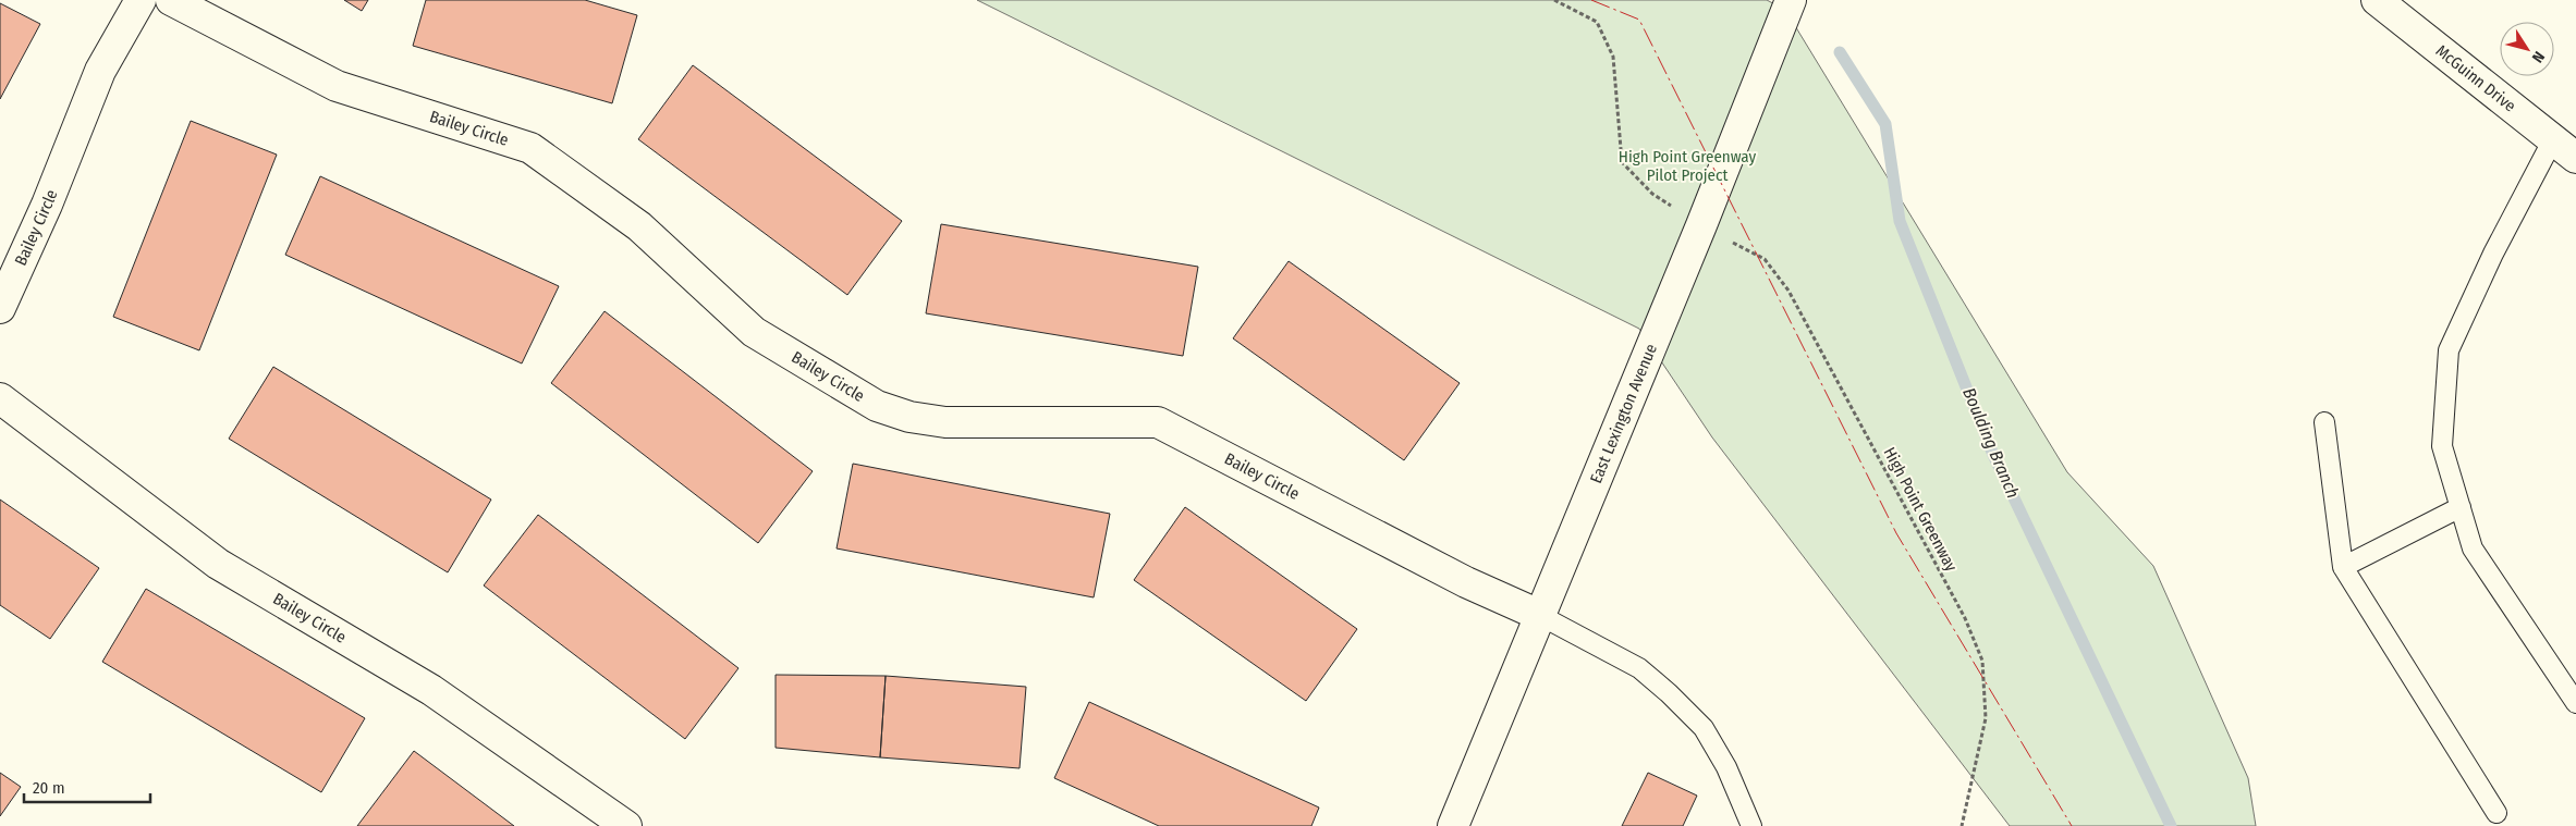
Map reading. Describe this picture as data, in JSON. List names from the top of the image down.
{
  "streets": {
    "street": ["McGuinn Drive", "Bailey Circle", "East Lexington Avenue"],
    "path": ["High Point Greenway"]
  },
  "crossings": [
    ["Bailey Circle", "East Lexington Avenue"]
  ],
  "water": ["Boulding Branch"],
  "parks": ["High Point Greenway Pilot Project"],
  "scale_bar": "20 m",
  "north": "bottom right"
}
